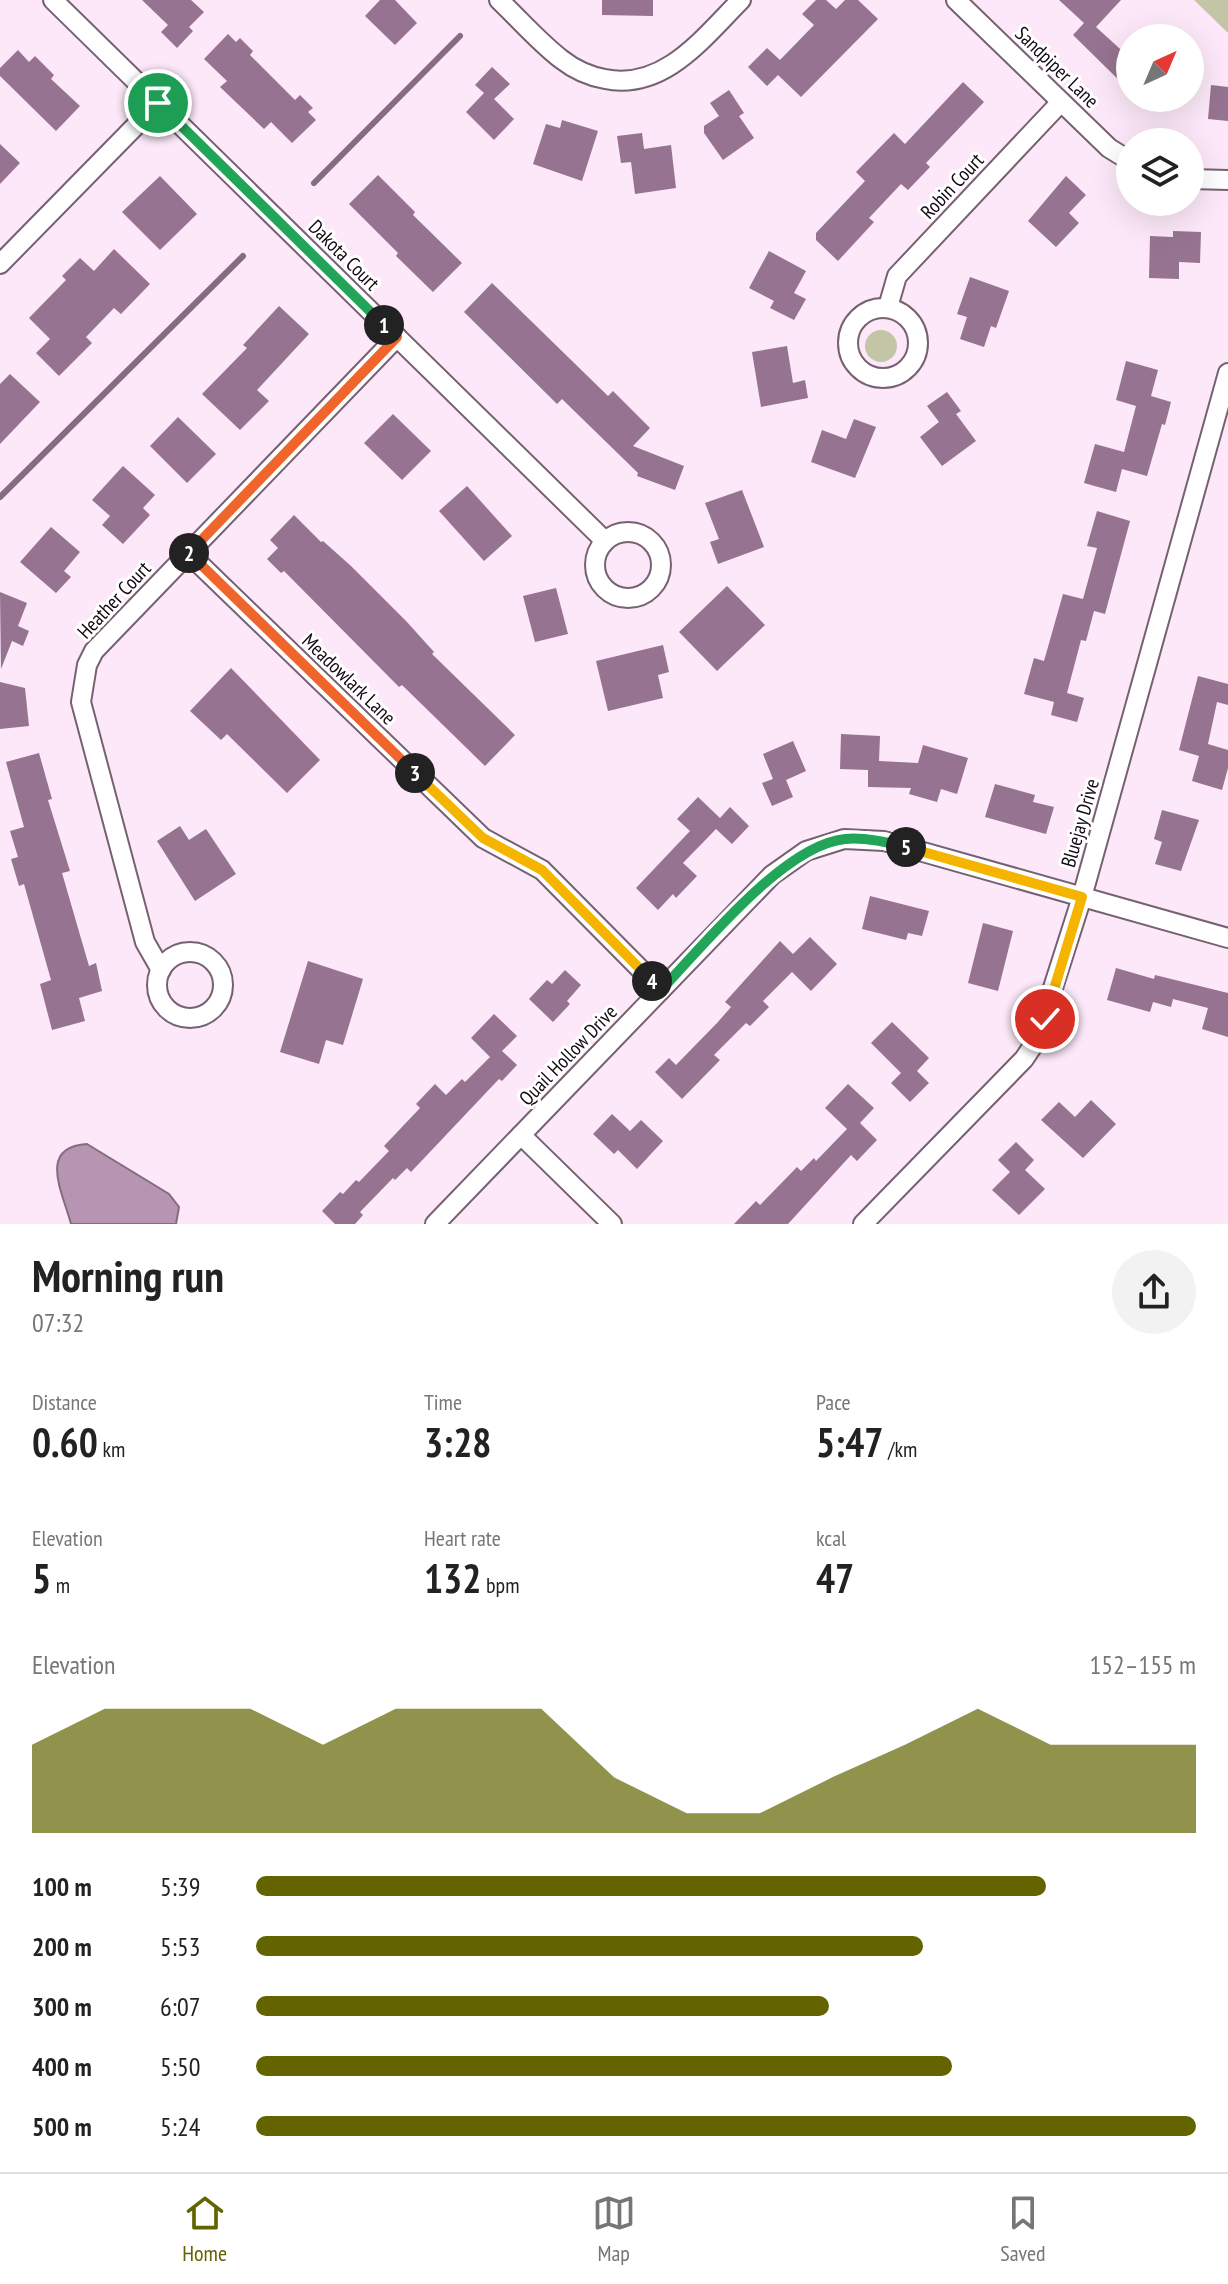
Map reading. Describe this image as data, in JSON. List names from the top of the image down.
{
  "streets": {
    "street": [
      "Sandpiper Lane",
      "Robin Court",
      "Dakota Court",
      "Heather Court",
      "Meadowlark Lane",
      "Bluejay Drive",
      "Quail Hollow Drive"
    ]
  },
  "crossings": [
    ["Sandpiper Lane", "Robin Court"],
    ["Dakota Court", "Heather Court"],
    ["Heather Court", "Meadowlark Lane"],
    ["Meadowlark Lane", "Quail Hollow Drive"],
    ["Bluejay Drive", "Quail Hollow Drive"]
  ],
  "north": "top right",
  "page": {
    "pins": [
      "1",
      "2",
      "3",
      "5",
      "4"
    ],
    "heading": ["Morning run", "07:32"],
    "stats": [
      ["Distance", "0.60 km"],
      ["Time", "3:28"],
      ["Pace", "5:47 /km"],
      ["Elevation", "5 m"],
      ["Heart rate", "132 bpm"],
      ["kcal", "47"]
    ],
    "chart": ["Elevation", "152–155 m"],
    "list": [
      {
        "name": "100 m",
        "note": "5:39"
      },
      {
        "name": "200 m",
        "note": "5:53"
      },
      {
        "name": "300 m",
        "note": "6:07"
      },
      {
        "name": "400 m",
        "note": "5:50"
      },
      {
        "name": "500 m",
        "note": "5:24"
      }
    ],
    "tabs": ["Home", "Map", "Saved"]
  }
}
